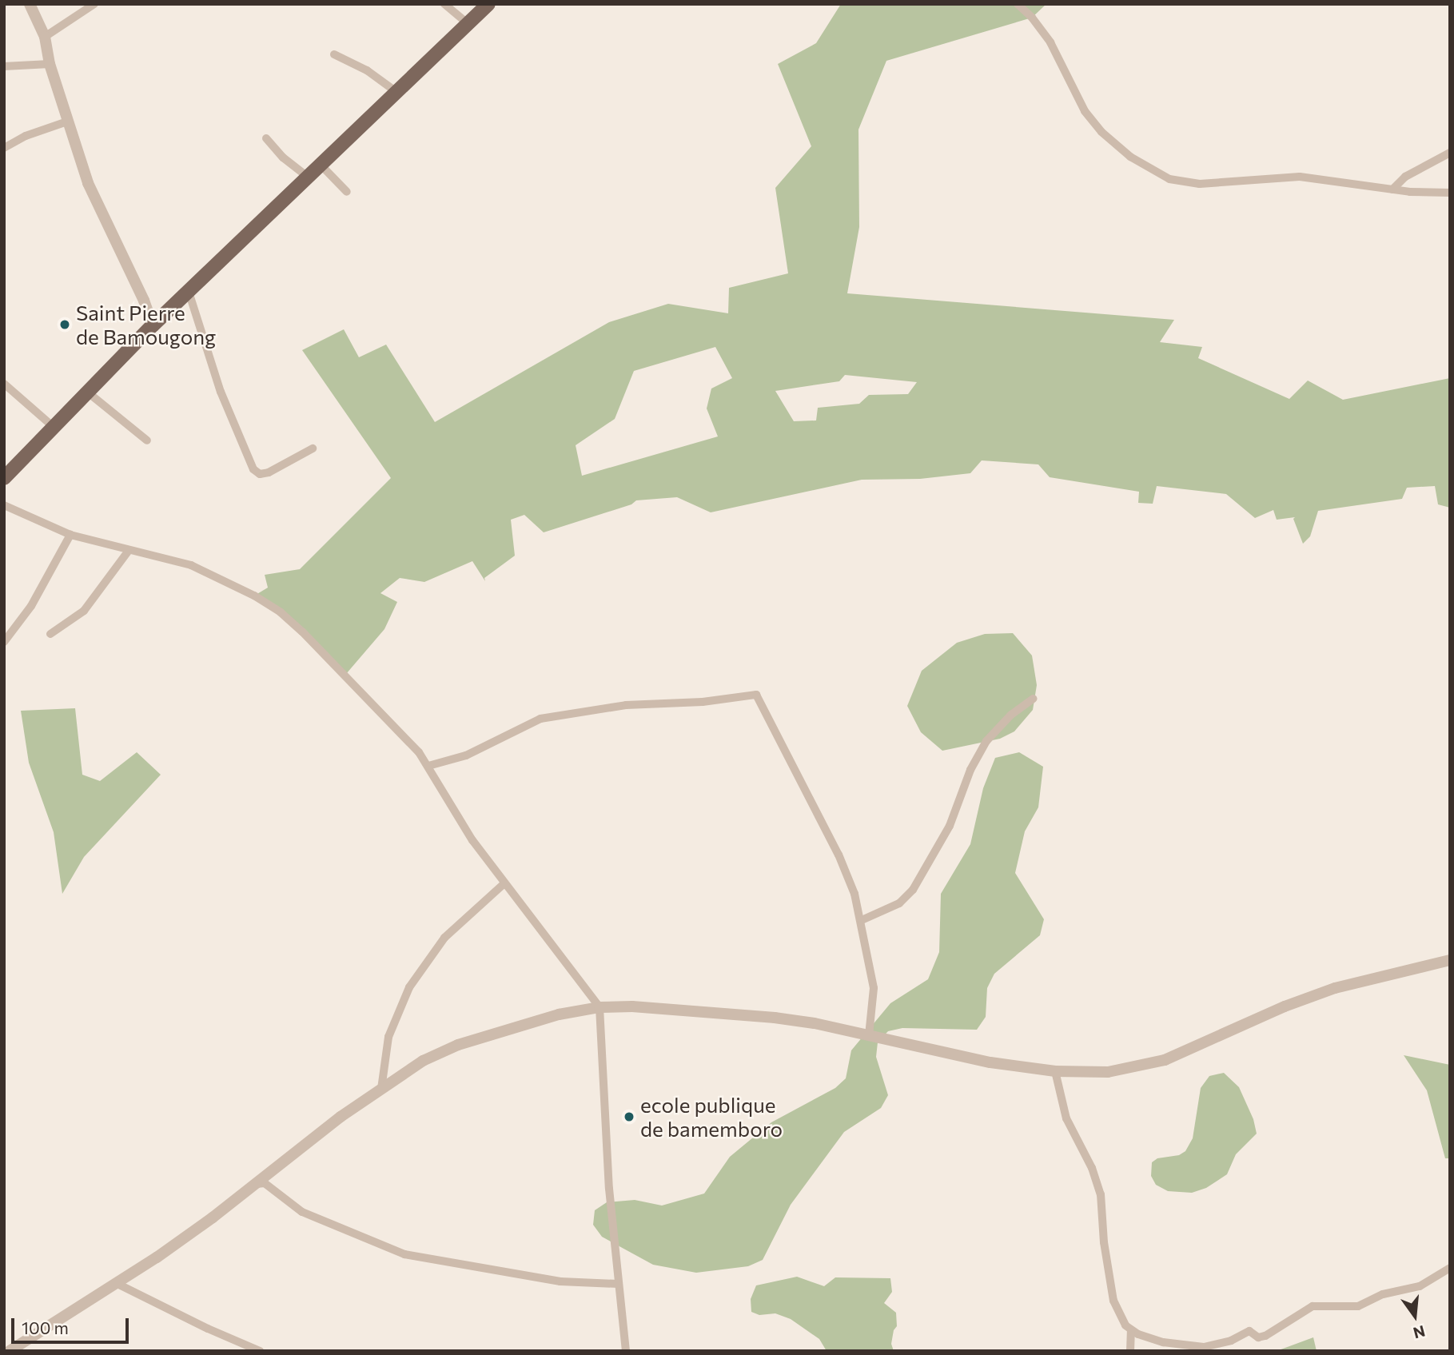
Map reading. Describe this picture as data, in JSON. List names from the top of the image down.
{
  "places": ["Saint Pierre de Bamougong", "ecole publique de bamemboro"],
  "scale_bar": "100 m",
  "north": "bottom"
}
